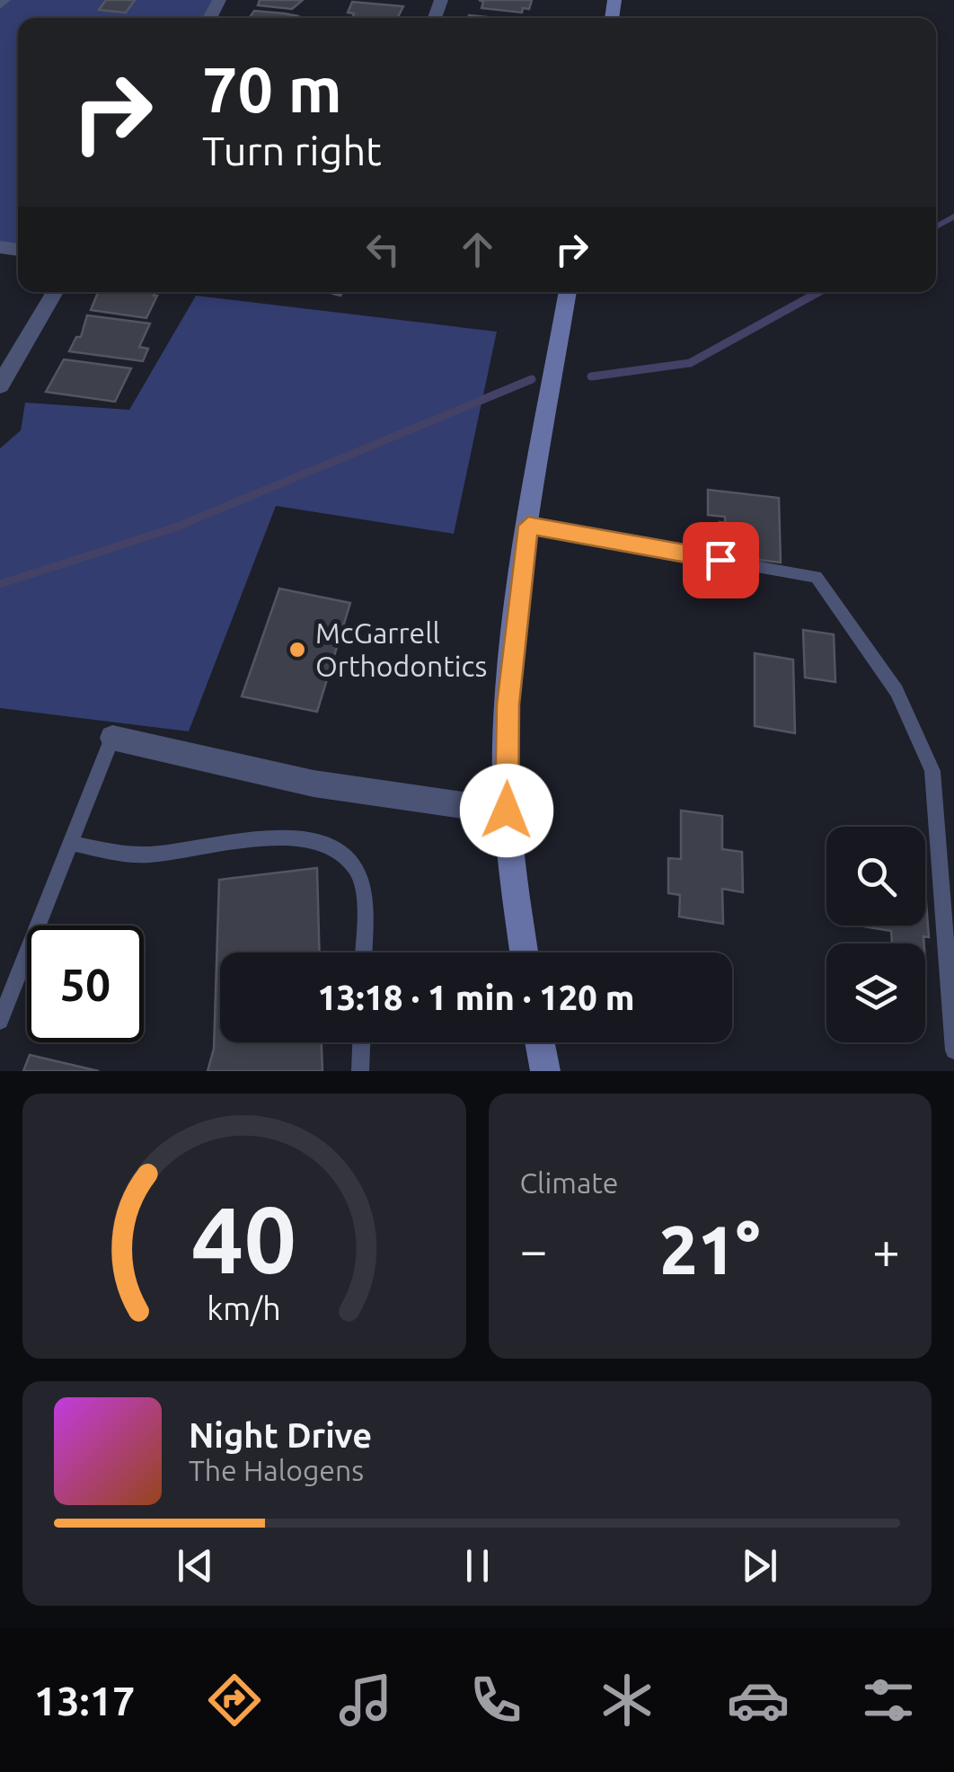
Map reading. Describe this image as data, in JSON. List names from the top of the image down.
{
  "places": ["McGarrell Orthodontics"],
  "page": {
    "turn": ["70 m", "Turn right"],
    "limit": "50",
    "trip": "13:18 · 1 min · 120 m",
    "tile": "Climate",
    "heat": ["−", "21°", "+"],
    "song": ["Night Drive", "The Halogens"],
    "tabs": "13:17",
    "gauge": ["40", "km/h"]
  }
}
